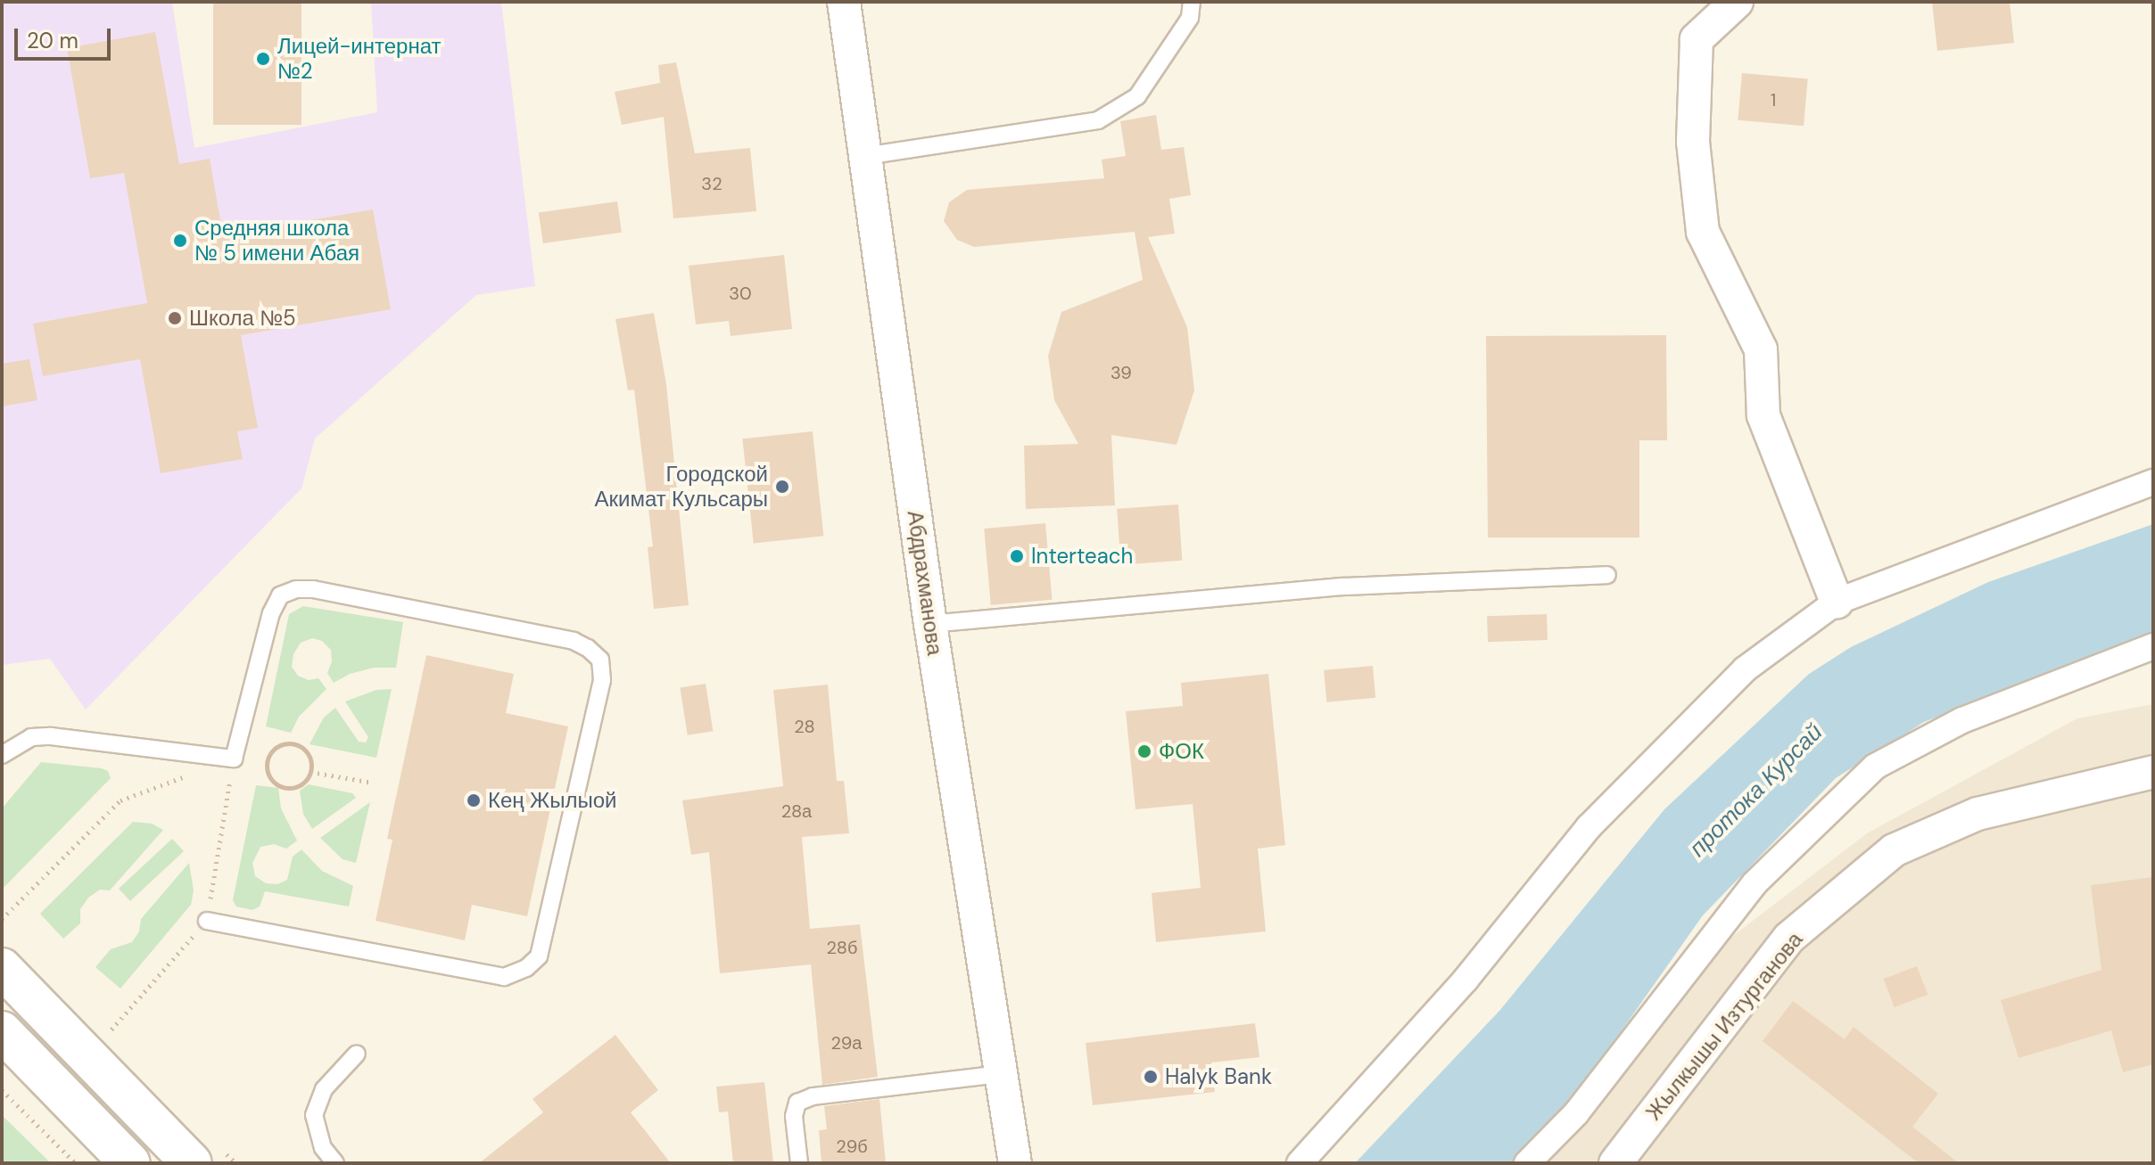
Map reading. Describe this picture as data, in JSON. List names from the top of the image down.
{
  "streets": {
    "street": ["Абдрахманова", "Жылкышы Изтурганова"]
  },
  "water": ["протока Курсай"],
  "places": [
    "Лицей-интернат №2",
    "Средняя школа № 5 имени Абая",
    "Школа №5",
    "Городской Акимат Кульсары",
    "Interteach",
    "ФОК",
    "Кең Жылыой",
    "Halyk Bank"
  ],
  "house_numbers": [
    "1",
    "32",
    "30",
    "39",
    "28",
    "28а",
    "28б",
    "29а",
    "29б"
  ],
  "scale_bar": "20 m"
}
